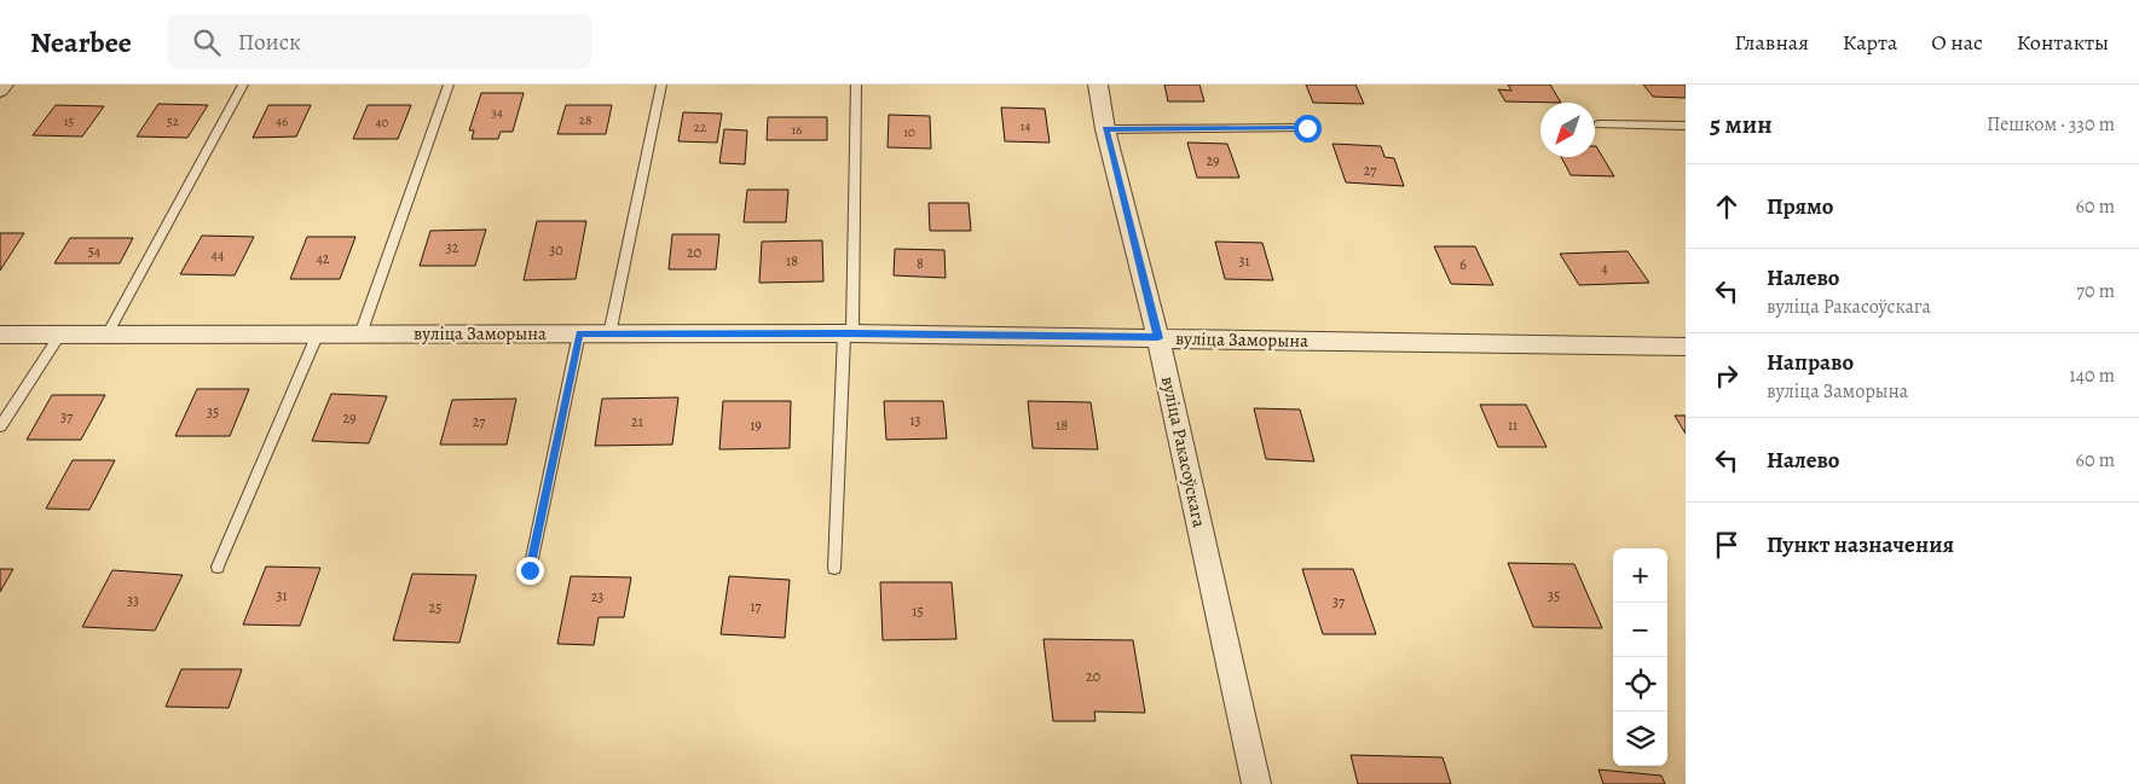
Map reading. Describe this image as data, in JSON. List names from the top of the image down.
{
  "streets": {
    "street": ["вуліца Заморына", "вуліца Ракасоўскага"]
  },
  "crossings": [
    ["вуліца Заморына", "вуліца Ракасоўскага"]
  ],
  "house_numbers": [
    "34",
    "28",
    "15",
    "52",
    "46",
    "40",
    "14",
    "22",
    "16",
    "10",
    "29",
    "27",
    "32",
    "30",
    "54",
    "20",
    "44",
    "42",
    "18",
    "31",
    "8",
    "6",
    "4",
    "35",
    "37",
    "29",
    "13",
    "27",
    "21",
    "19",
    "18",
    "11",
    "31",
    "35",
    "23",
    "33",
    "37",
    "17",
    "25",
    "15",
    "20"
  ],
  "north": "bottom left",
  "page": {
    "header": "Nearbee",
    "search": "Поиск",
    "nav": [
      "Главная",
      "Карта",
      "О нас",
      "Контакты"
    ],
    "heading": ["5 мин", "Пешком · 330 m"],
    "list": [
      ["Прямо", "60 m"],
      ["Налево", "вуліца Ракасоўскага", "70 m"],
      ["Направо", "вуліца Заморына", "140 m"],
      ["Налево", "60 m"],
      "Пункт назначения"
    ],
    "map_buttons": ["+", "−"]
  }
}
